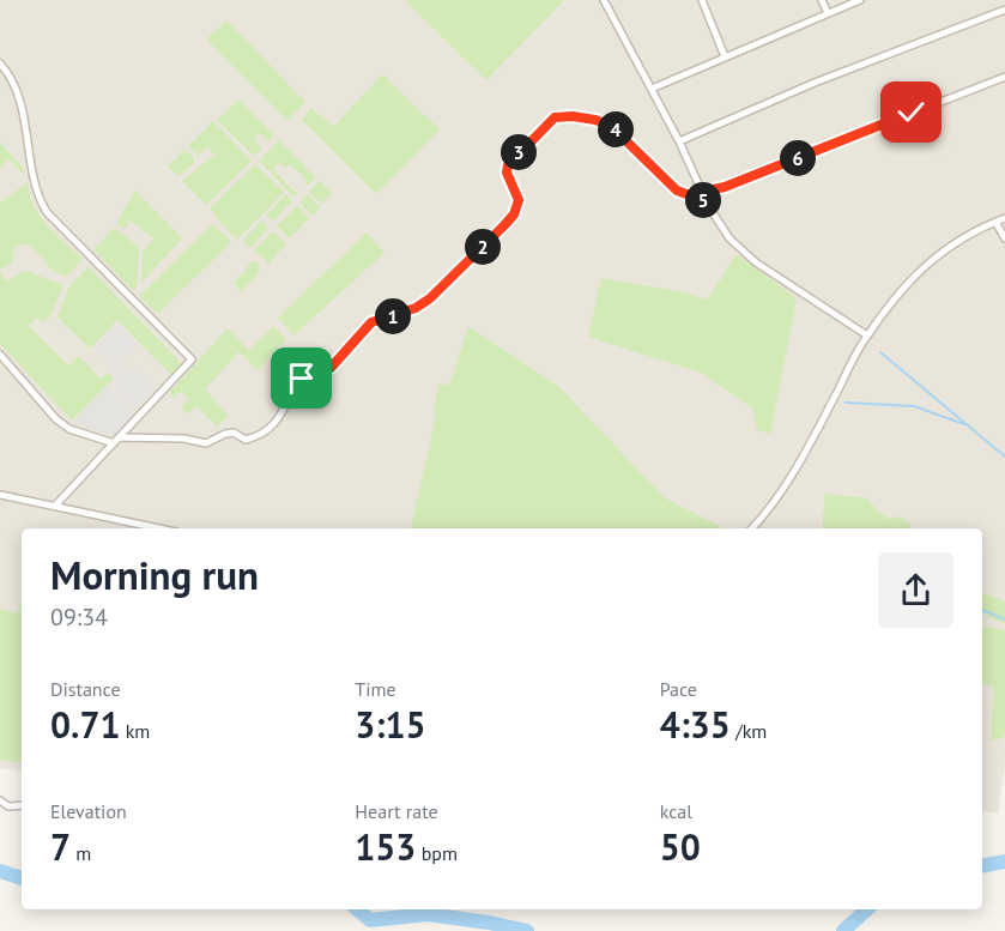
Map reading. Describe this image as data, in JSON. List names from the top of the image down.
{
  "page": {
    "pins": [
      "4",
      "3",
      "6",
      "5",
      "2",
      "1"
    ],
    "heading": ["Morning run", "09:34"],
    "stats": [
      ["Distance", "0.71 km"],
      ["Time", "3:15"],
      ["Pace", "4:35 /km"],
      ["Elevation", "7 m"],
      ["Heart rate", "153 bpm"],
      ["kcal", "50"]
    ]
  }
}
